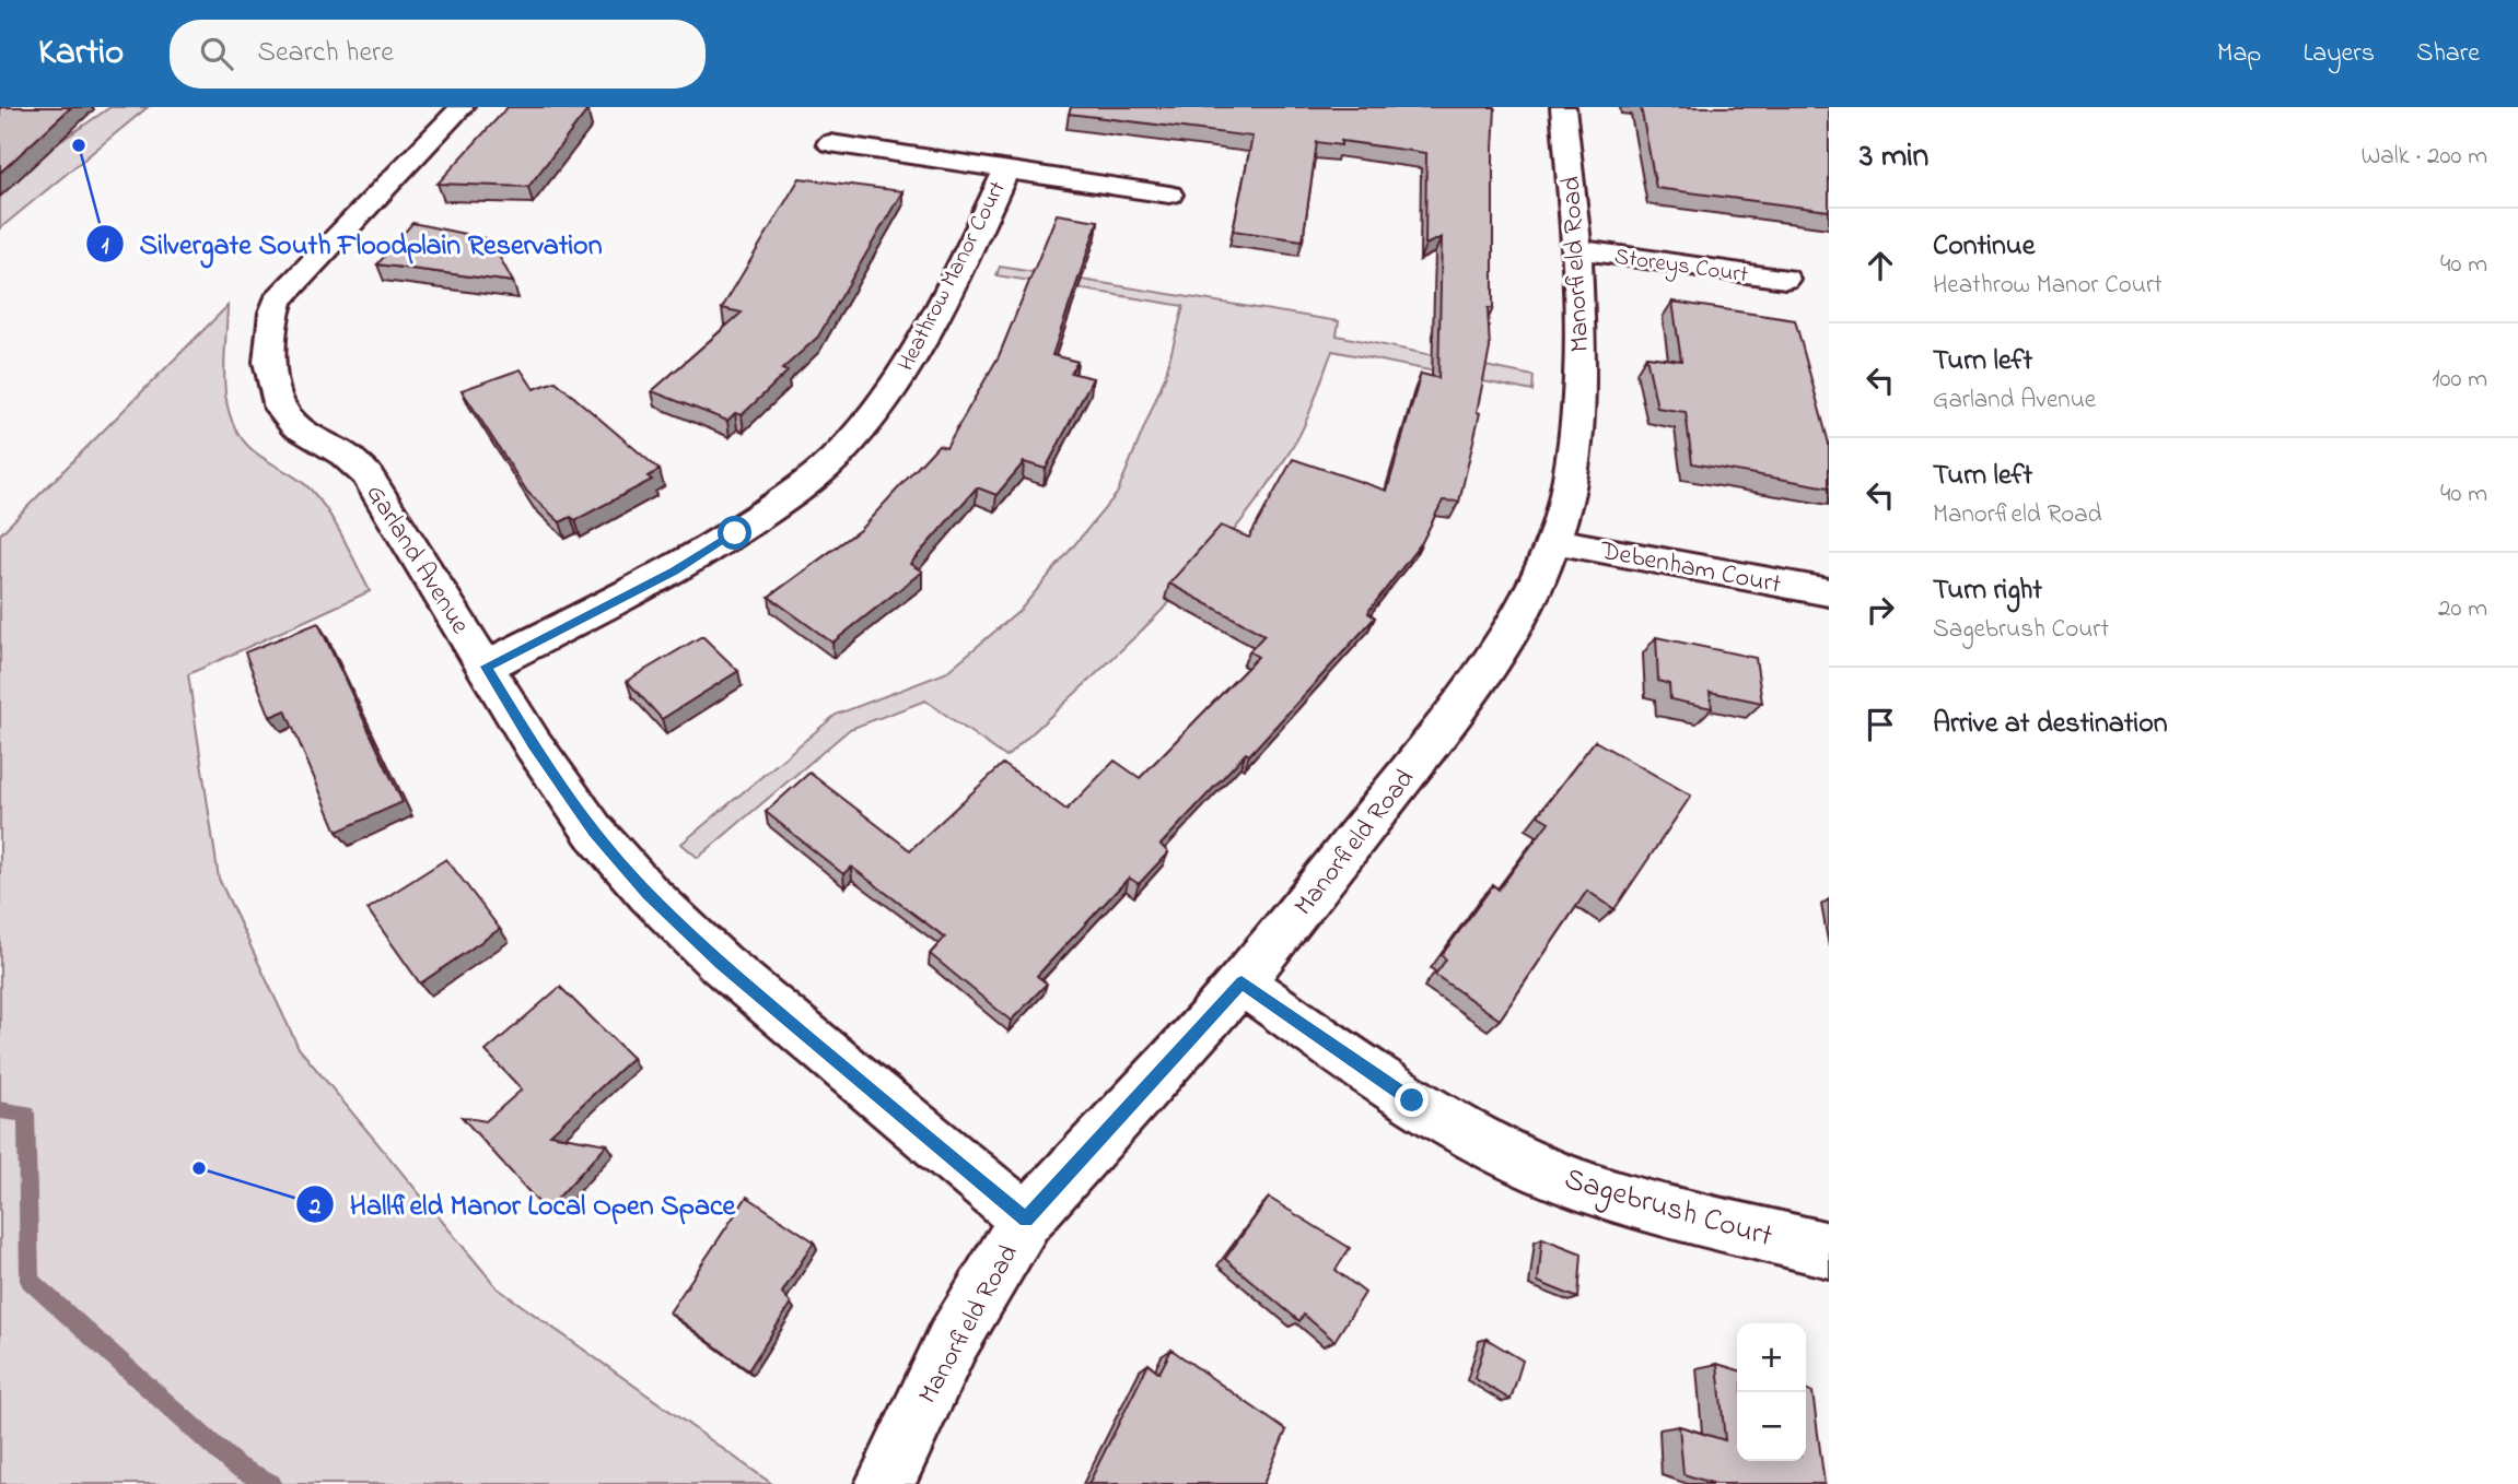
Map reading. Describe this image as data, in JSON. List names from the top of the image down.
{
  "streets": {
    "street": [
      "Manorfield Road",
      "Storeys Court",
      "Heathrow Manor Court",
      "Garland Avenue",
      "Debenham Court",
      "Sagebrush Court"
    ]
  },
  "crossings": [
    ["Manorfield Road", "Storeys Court"],
    ["Manorfield Road", "Garland Avenue"],
    ["Manorfield Road", "Debenham Court"],
    ["Manorfield Road", "Sagebrush Court"],
    ["Heathrow Manor Court", "Garland Avenue"]
  ],
  "places": ["Silvergate South Floodplain Reservation", "Hallfield Manor Local Open Space"],
  "page": {
    "header": "Kartio",
    "search": "Search here",
    "nav": ["Map", "Layers", "Share"],
    "heading": ["3 min", "Walk · 200 m"],
    "list": [
      ["Continue", "Heathrow Manor Court", "40 m"],
      ["Turn left", "Garland Avenue", "100 m"],
      ["Turn left", "Manorfield Road", "40 m"],
      ["Turn right", "Sagebrush Court", "20 m"],
      "Arrive at destination"
    ],
    "map_buttons": ["+", "−"]
  }
}
